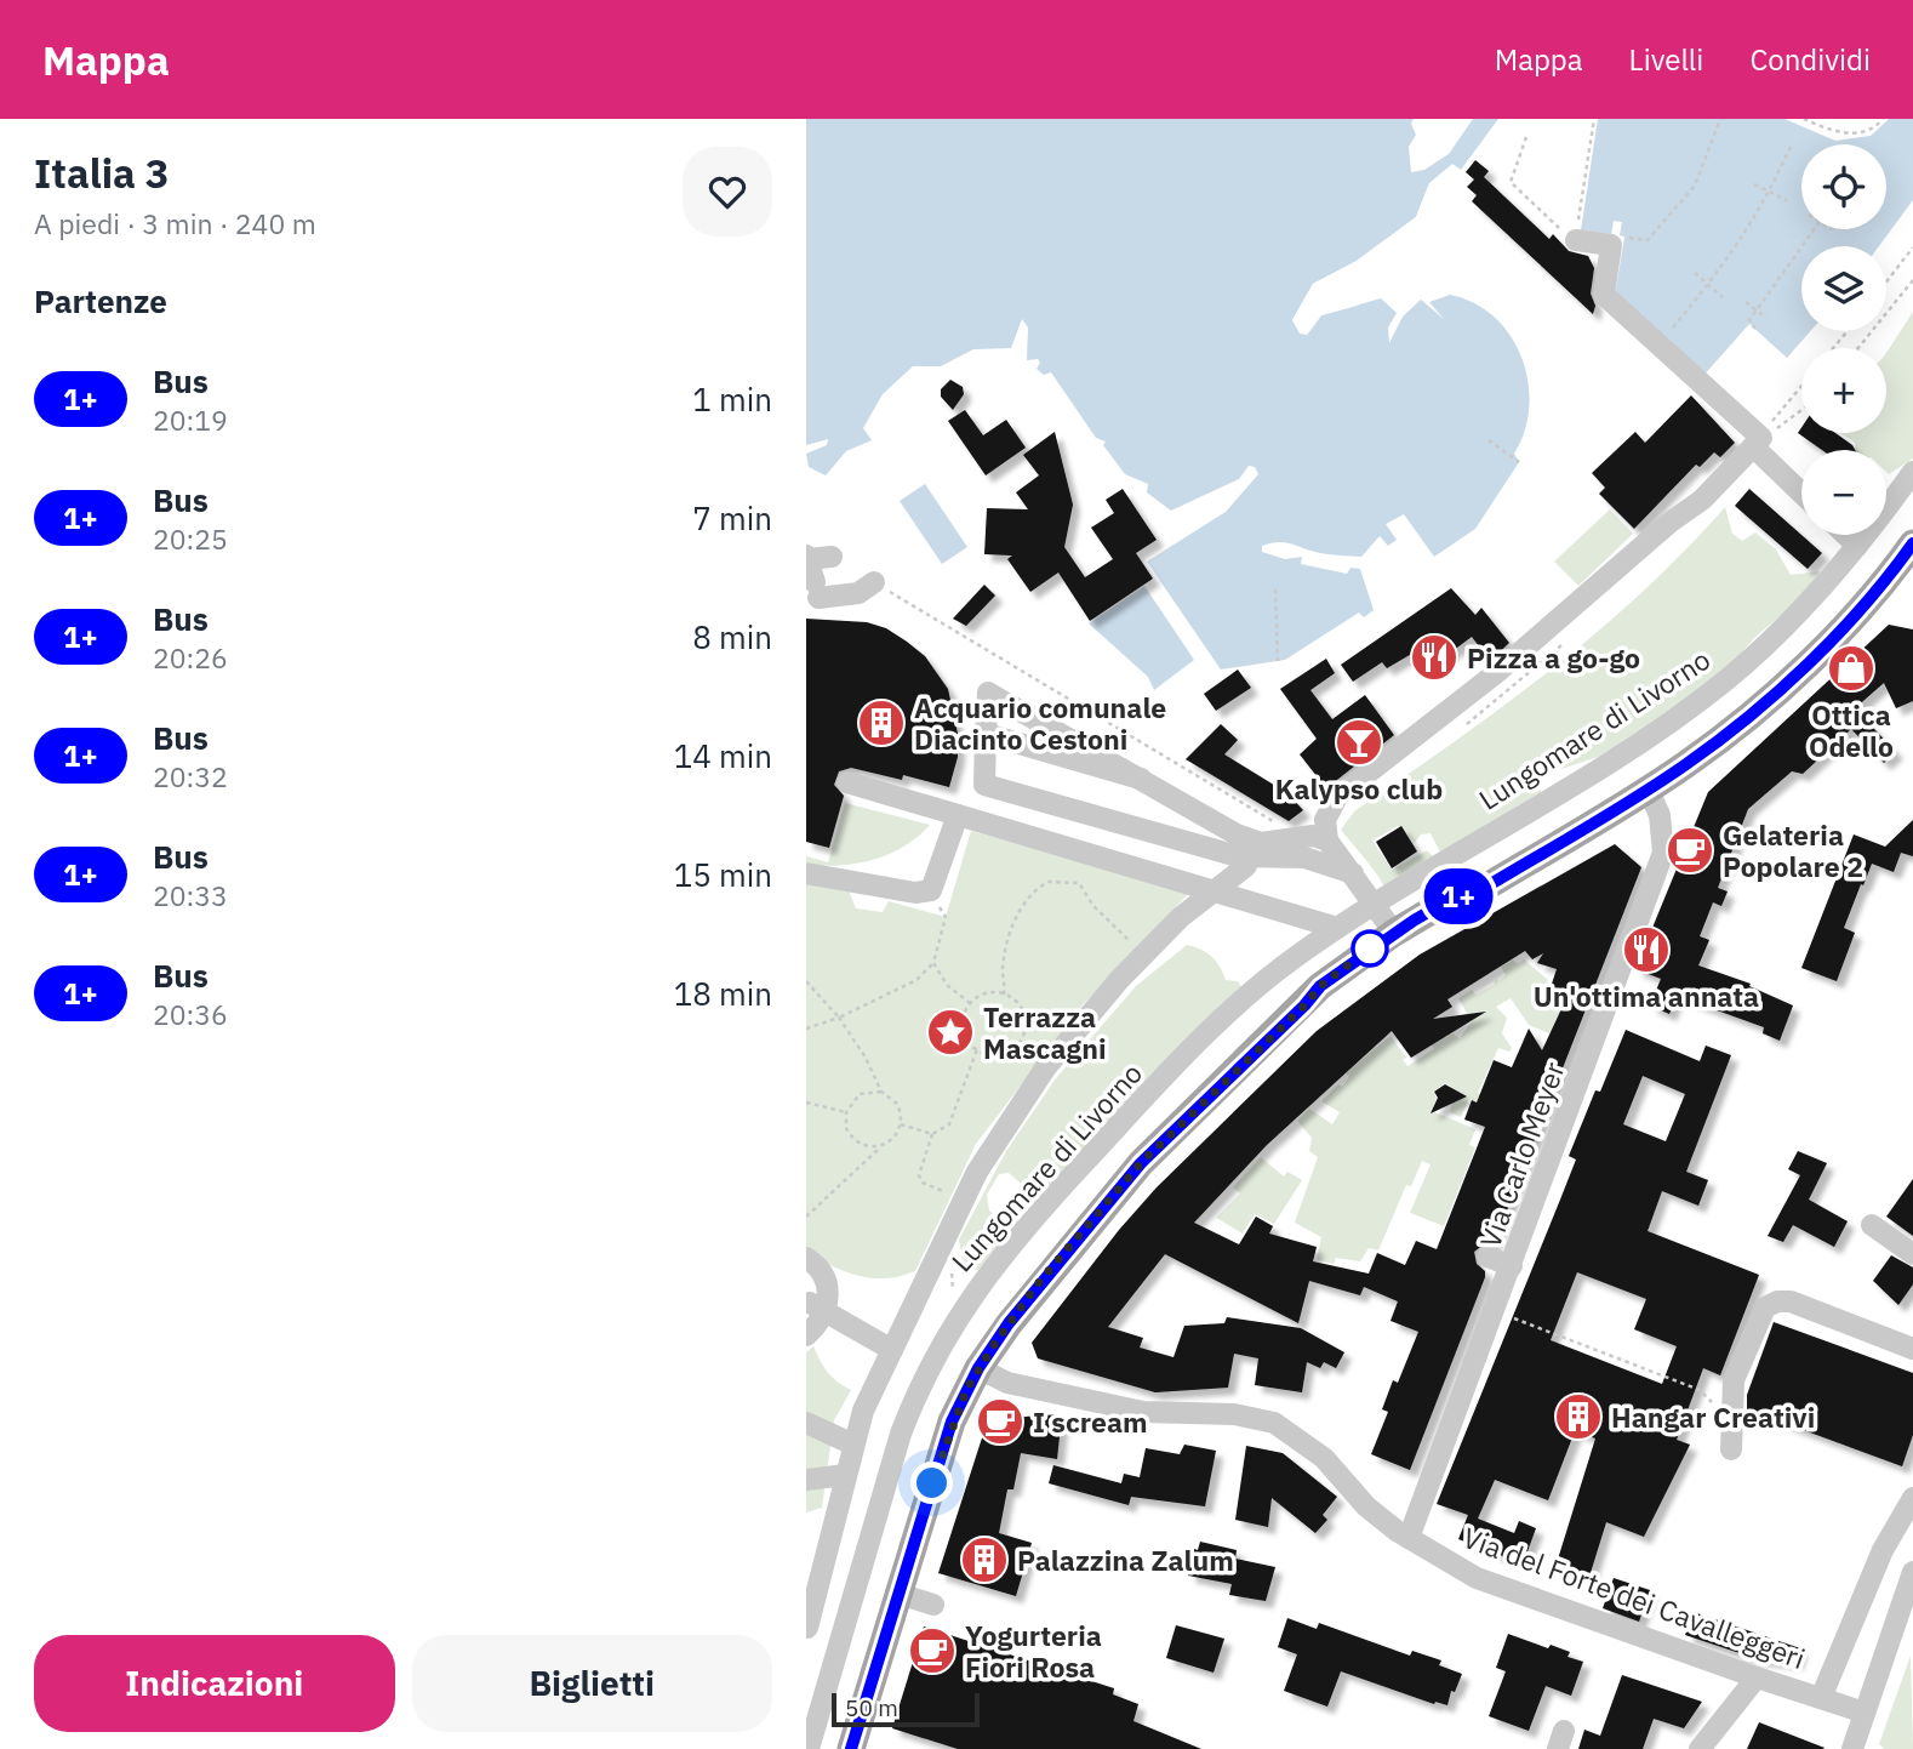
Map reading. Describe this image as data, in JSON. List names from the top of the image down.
{
  "streets": {
    "street": ["Lungomare di Livorno", "Via Carlo Meyer", "Via del Forte dei Cavalleggeri"]
  },
  "crossings": [
    ["Via Carlo Meyer", "Via del Forte dei Cavalleggeri"]
  ],
  "places": {
    "restaurant": ["Pizza a go-go", "Un'ottima annata"],
    "shop": ["Ottica Odello"],
    "building": ["Acquario comunale Diacinto Cestoni", "Hangar Creativi", "Palazzina Zalum"],
    "bar": ["Kalypso club"],
    "cafe": ["Gelateria Popolare 2", "I scream", "Yogurteria Fiori Rosa"],
    "place": ["Terrazza Mascagni"]
  },
  "lines": ["bus line 1+"],
  "scale_bar": "50 m",
  "page": {
    "header": "Mappa",
    "nav": ["Mappa", "Livelli", "Condividi"],
    "heading": [
      ["Italia 3", "A piedi · 3 min · 240 m"],
      "Partenze"
    ],
    "on_map": "1+",
    "map_buttons": ["+", "−"],
    "list": [
      {
        "mark": "1+",
        "name": "Bus",
        "note": "20:19",
        "value": "1 min"
      },
      {
        "mark": "1+",
        "name": "Bus",
        "note": "20:25",
        "value": "7 min"
      },
      {
        "mark": "1+",
        "name": "Bus",
        "note": "20:26",
        "value": "8 min"
      },
      {
        "mark": "1+",
        "name": "Bus",
        "note": "20:32",
        "value": "14 min"
      },
      {
        "mark": "1+",
        "name": "Bus",
        "note": "20:33",
        "value": "15 min"
      },
      {
        "mark": "1+",
        "name": "Bus",
        "note": "20:36",
        "value": "18 min"
      }
    ],
    "buttons": ["Indicazioni", "Biglietti"],
    "scale": "50 m"
  }
}
